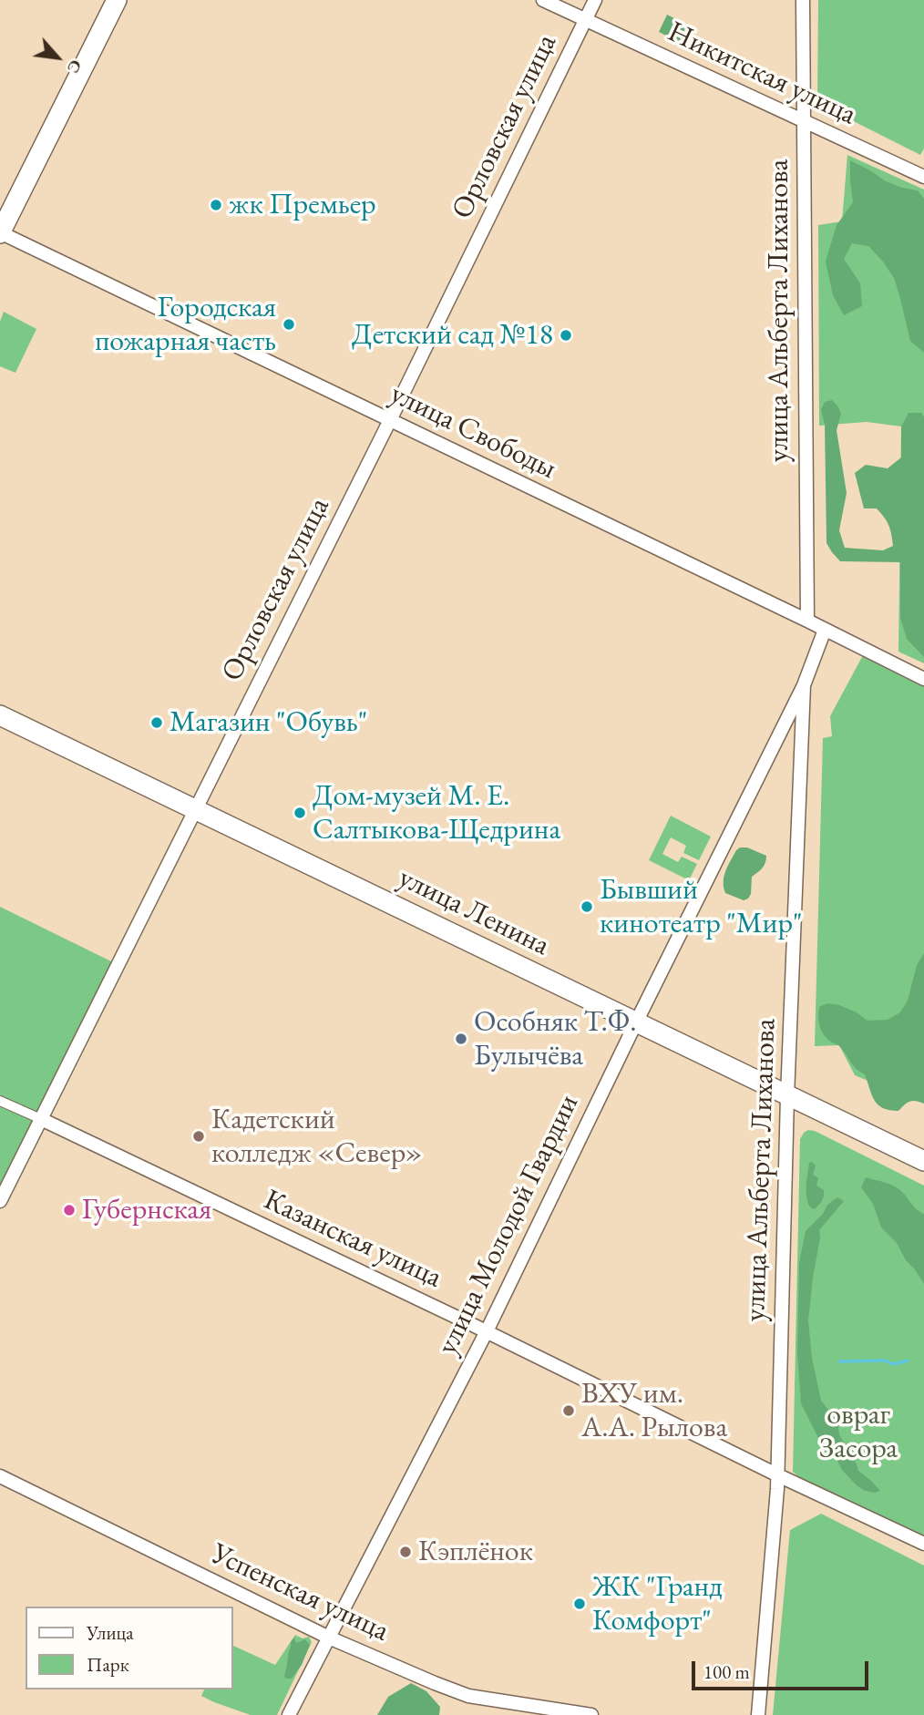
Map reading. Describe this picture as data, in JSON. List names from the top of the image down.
{
  "streets": {
    "main road": ["улица Ленина"],
    "street": [
      "Никитская улица",
      "Орловская улица",
      "улица Альберта Лиханова",
      "улица Свободы",
      "улица Молодой Гвардии",
      "Казанская улица",
      "Успенская улица"
    ]
  },
  "crossings": [
    ["Никитская улица", "Орловская улица"],
    ["Никитская улица", "улица Альберта Лиханова"],
    ["Орловская улица", "улица Свободы"],
    ["Орловская улица", "улица Ленина"],
    ["Орловская улица", "Казанская улица"],
    ["улица Альберта Лиханова", "улица Свободы"],
    ["улица Альберта Лиханова", "улица Ленина"],
    ["улица Альберта Лиханова", "улица Молодой Гвардии"],
    ["улица Альберта Лиханова", "Казанская улица"],
    ["улица Ленина", "улица Молодой Гвардии"],
    ["улица Молодой Гвардии", "Казанская улица"],
    ["улица Молодой Гвардии", "Успенская улица"]
  ],
  "parks": ["овраг Засора"],
  "places": [
    "жк Премьер",
    "Городская пожарная часть",
    "Детский сад №18",
    "Магазин \"Обувь\"",
    "Дом-музей М. Е. Салтыкова-Щедрина",
    "Бывший кинотеатр \"Мир\"",
    "Особняк Т.Ф. Булычёва",
    "Кадетский колледж «Север»",
    "Губернская",
    "ВХУ им. А.А. Рылова",
    "Кэплёнок",
    "ЖК \"Гранд Комфорт\""
  ],
  "legend": ["Улица", "Парк"],
  "scale_bar": "100 m",
  "north": "bottom right"
}
